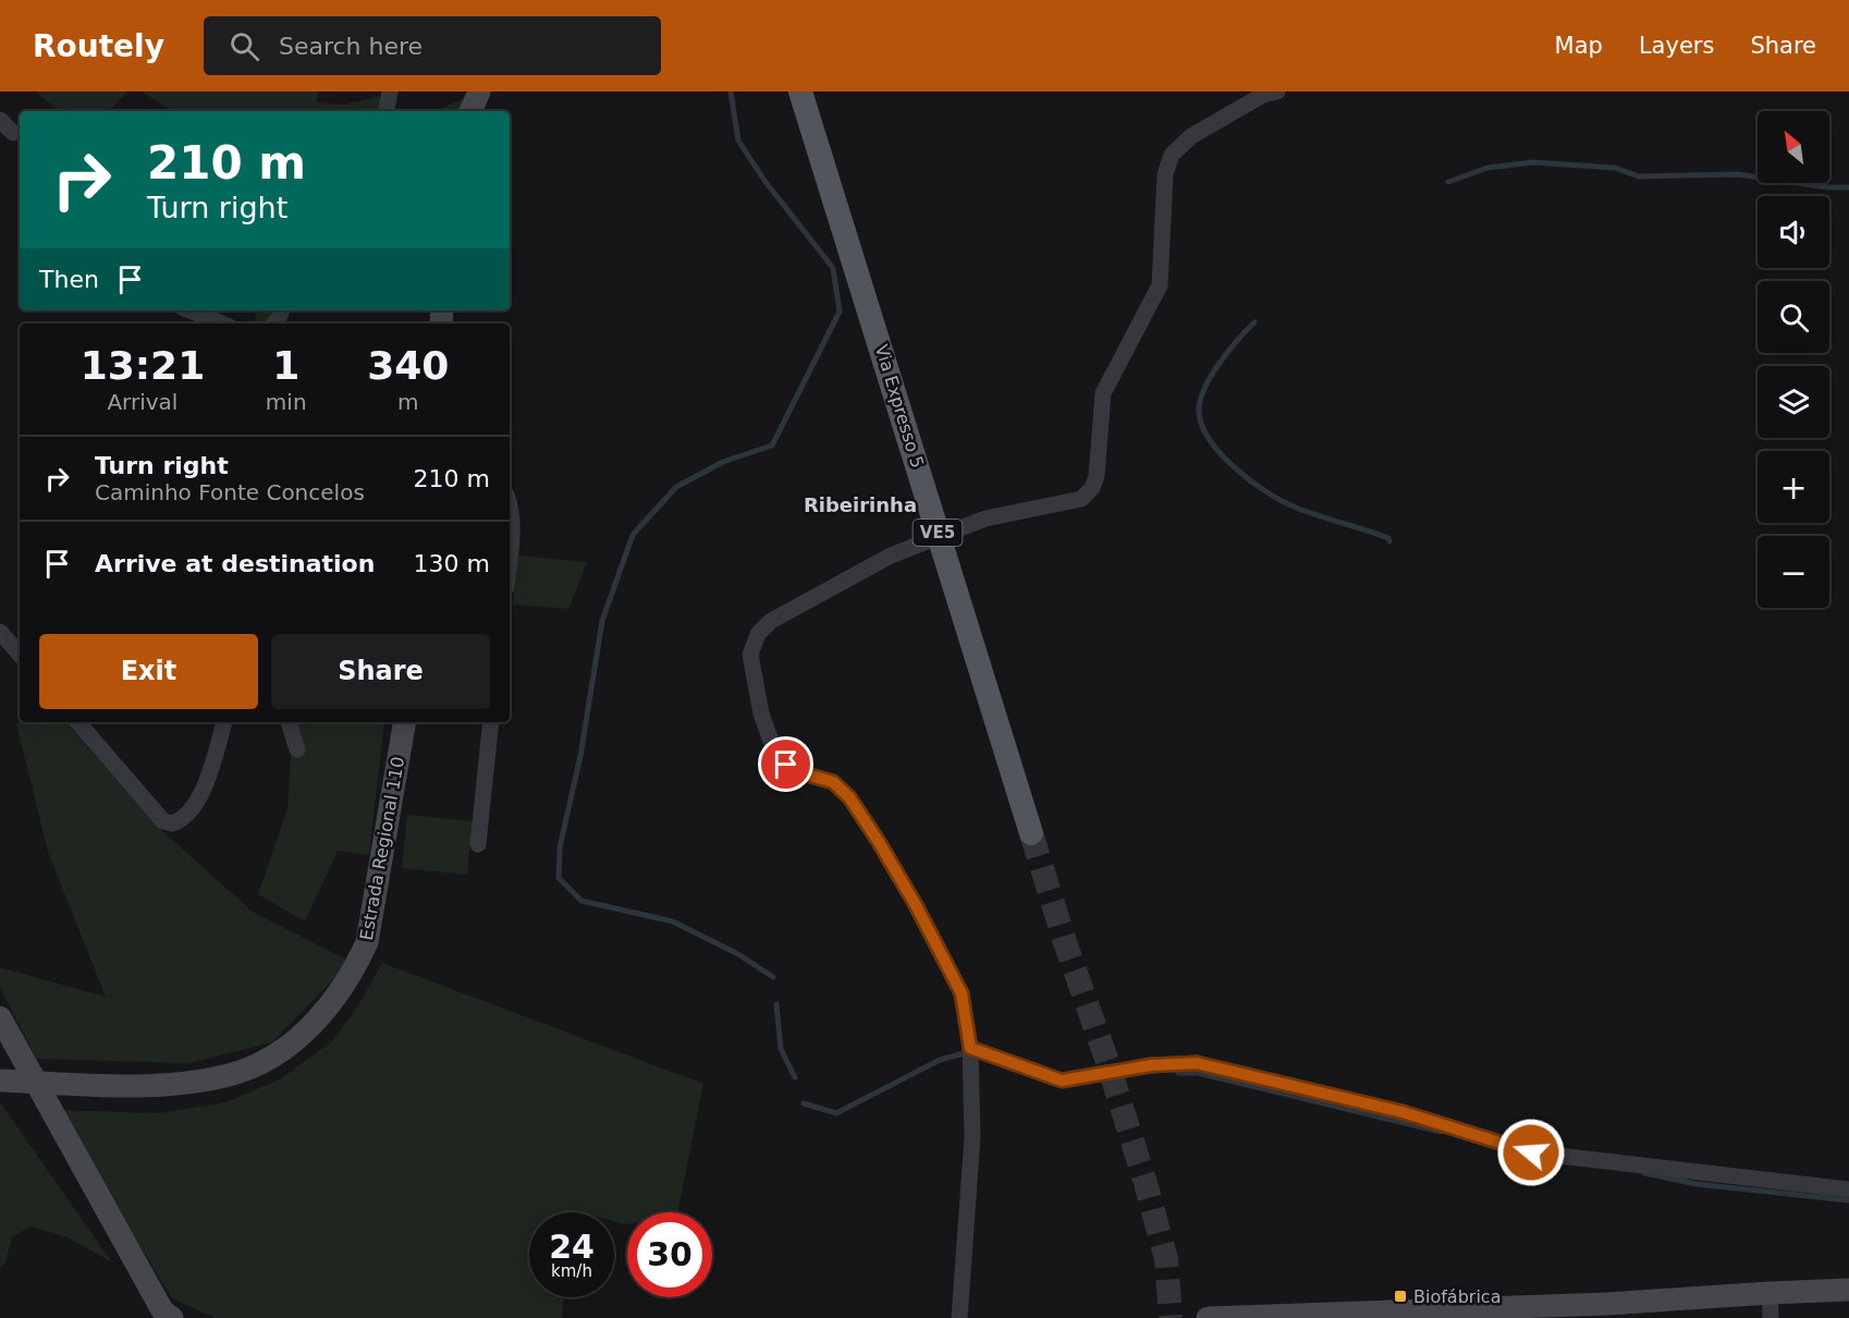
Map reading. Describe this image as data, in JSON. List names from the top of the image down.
{
  "streets": {
    "main road": ["Via Expresso 5", "VE5", "Estrada Regional 110"]
  },
  "districts": ["Ribeirinha"],
  "places": {
    "transit": ["Biofábrica"]
  },
  "north": "top left",
  "page": {
    "header": "Routely",
    "search": "Search here",
    "nav": ["Map", "Layers", "Share"],
    "map_buttons": ["+", "−"],
    "turn": ["210 m", "Turn right"],
    "then": "Then",
    "eta": [
      "13:21",
      "Arrival",
      "1",
      "min",
      "340",
      "m"
    ],
    "list": [
      {
        "name": "Turn right",
        "note": "Caminho Fonte Concelos",
        "value": "210 m"
      },
      {
        "name": "Arrive at destination",
        "value": "130 m"
      }
    ],
    "buttons": ["Exit", "Share"],
    "speed": "24 km/h",
    "limit": "30"
  }
}
